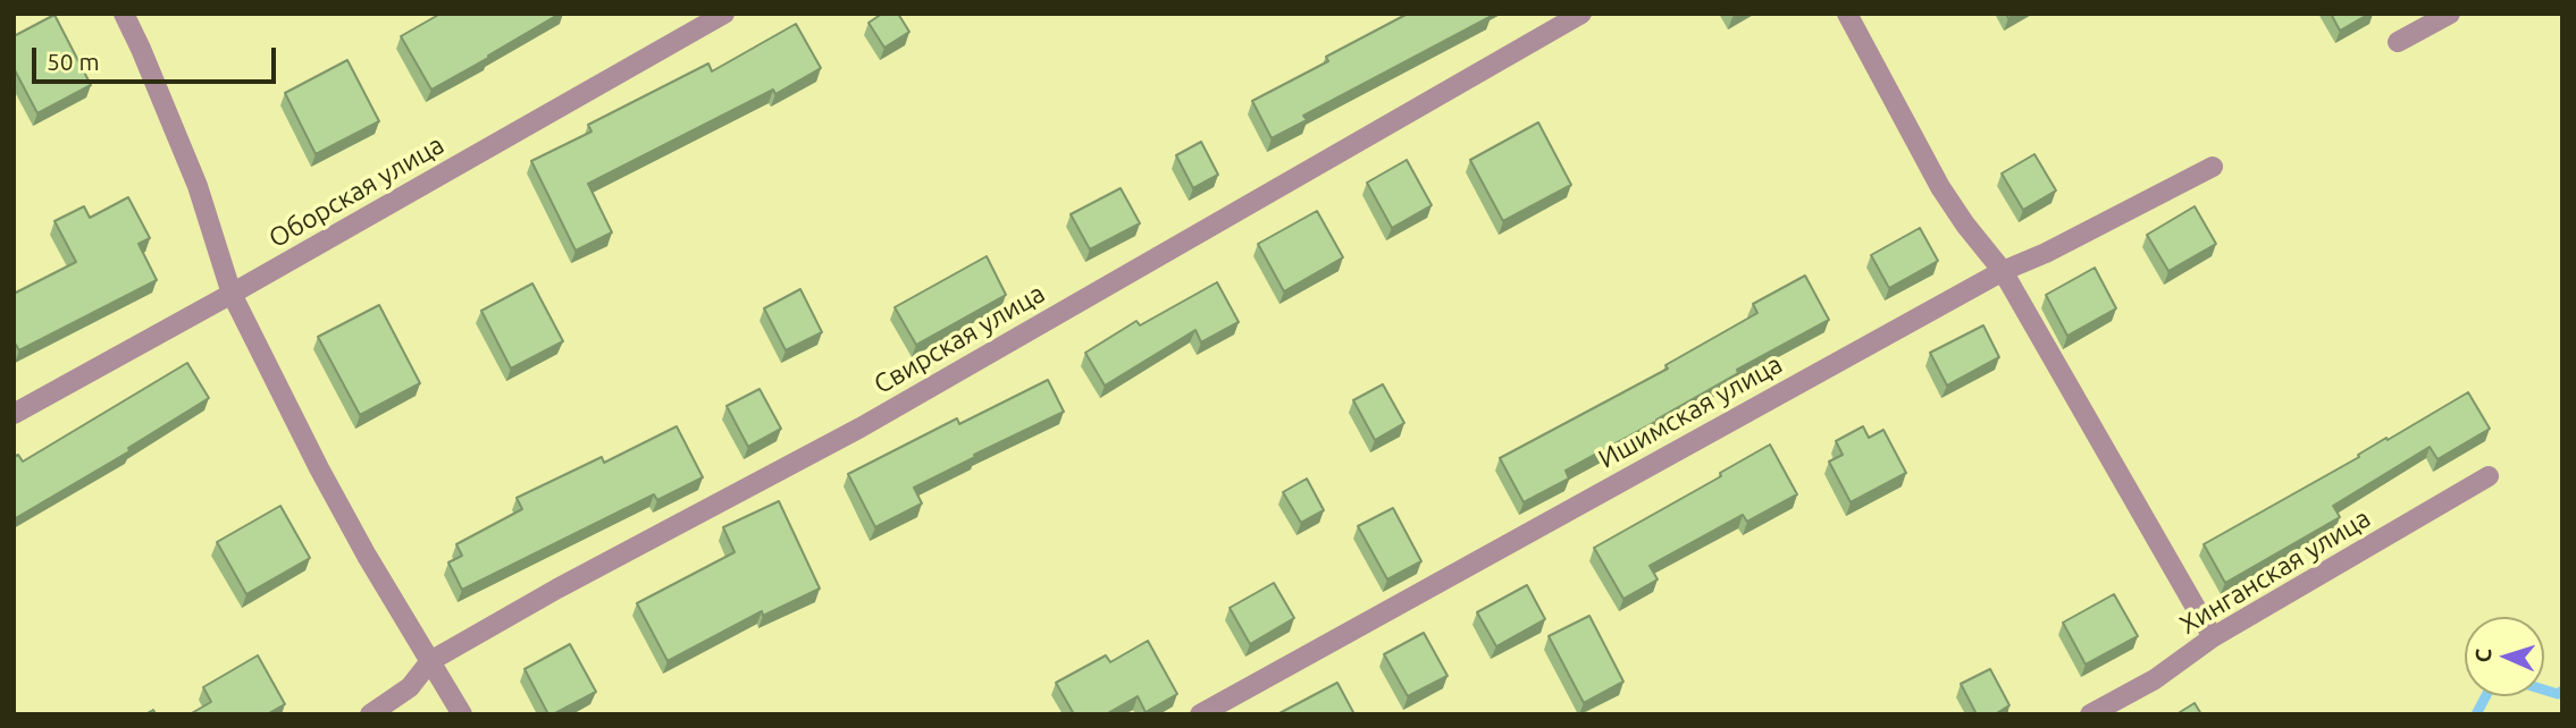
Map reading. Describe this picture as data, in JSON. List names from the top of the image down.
{
  "streets": {
    "street": [
      "Оборская улица",
      "Свирская улица",
      "Ишимская улица",
      "Хинганская улица"
    ]
  },
  "scale_bar": "50 m",
  "north": "left"
}
